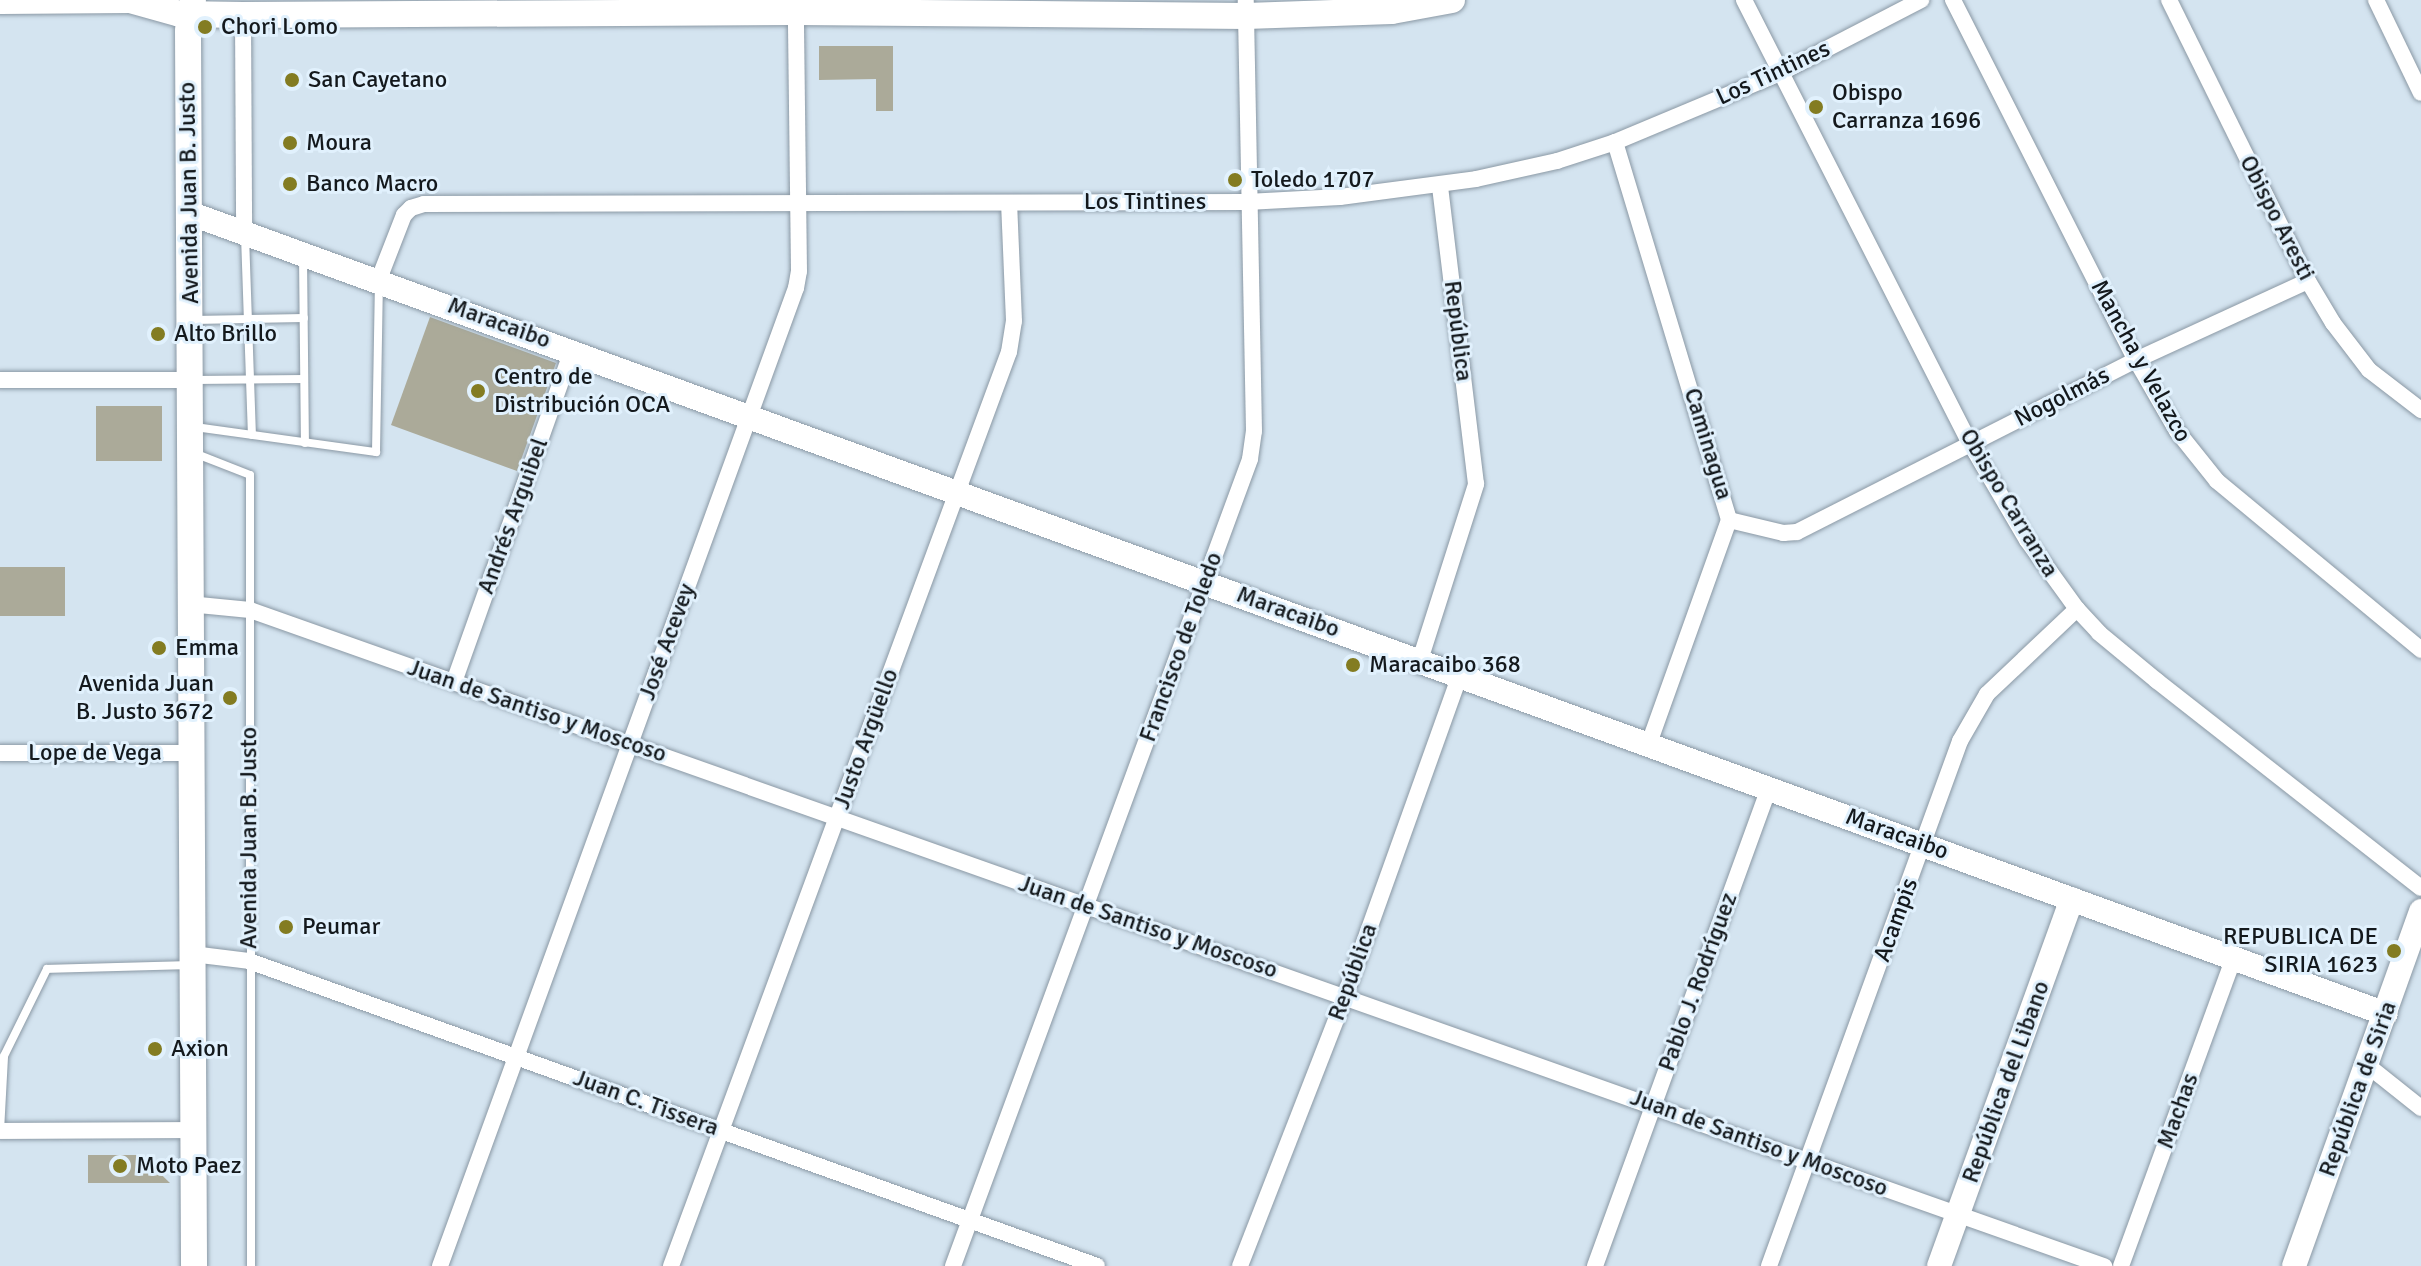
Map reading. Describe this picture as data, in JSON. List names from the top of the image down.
{
  "streets": {
    "main road": [
      "Avenida Juan B. Justo",
      "Maracaibo",
      "República del Libano",
      "República de Siria"
    ],
    "street": [
      "Los Tintines",
      "Obispo Aresti",
      "República",
      "Mancha y Velazco",
      "Nogolmás",
      "Caminagua",
      "Obispo Carranza",
      "Andrés Arguibel",
      "José Acevey",
      "Francisco de Toledo",
      "Juan de Santiso y Moscoso",
      "Justo Argüello",
      "Lope de Vega",
      "Acampis",
      "Pablo J. Rodríguez",
      "Juan C. Tissera",
      "Machas"
    ]
  },
  "crossings": [
    ["Los Tintines", "Maracaibo"],
    ["Los Tintines", "República"],
    ["Los Tintines", "Caminagua"],
    ["Los Tintines", "Obispo Carranza"],
    ["Los Tintines", "José Acevey"],
    ["Los Tintines", "Francisco de Toledo"],
    ["Los Tintines", "Justo Argüello"],
    ["Avenida Juan B. Justo", "Maracaibo"],
    ["Avenida Juan B. Justo", "Juan de Santiso y Moscoso"],
    ["Avenida Juan B. Justo", "Lope de Vega"],
    ["Avenida Juan B. Justo", "Juan C. Tissera"],
    ["Obispo Aresti", "Nogolmás"],
    ["Maracaibo", "República"],
    ["Maracaibo", "Caminagua"],
    ["Maracaibo", "Andrés Arguibel"],
    ["Maracaibo", "José Acevey"],
    ["Maracaibo", "Francisco de Toledo"],
    ["Maracaibo", "Justo Argüello"],
    ["Maracaibo", "Acampis"],
    ["Maracaibo", "Pablo J. Rodríguez"],
    ["Maracaibo", "República del Libano"],
    ["Maracaibo", "República de Siria"],
    ["Maracaibo", "Machas"],
    ["República", "Juan de Santiso y Moscoso"],
    ["Mancha y Velazco", "Nogolmás"],
    ["Nogolmás", "Caminagua"],
    ["Nogolmás", "Obispo Carranza"],
    ["Obispo Carranza", "Acampis"],
    ["Andrés Arguibel", "Juan de Santiso y Moscoso"],
    ["José Acevey", "Juan de Santiso y Moscoso"],
    ["José Acevey", "Juan C. Tissera"],
    ["Francisco de Toledo", "Juan de Santiso y Moscoso"],
    ["Francisco de Toledo", "Juan C. Tissera"],
    ["Juan de Santiso y Moscoso", "Justo Argüello"],
    ["Juan de Santiso y Moscoso", "Acampis"],
    ["Juan de Santiso y Moscoso", "Pablo J. Rodríguez"],
    ["Juan de Santiso y Moscoso", "República del Libano"],
    ["Justo Argüello", "Juan C. Tissera"]
  ],
  "places": [
    "Chori Lomo",
    "San Cayetano",
    "Obispo Carranza 1696",
    "Moura",
    "Toledo 1707",
    "Banco Macro",
    "Alto Brillo",
    "Centro de Distribución OCA",
    "Emma",
    "Maracaibo 368",
    "Avenida Juan B. Justo 3672",
    "Peumar",
    "REPUBLICA DE SIRIA 1623",
    "Axion",
    "Moto Paez"
  ]
}
